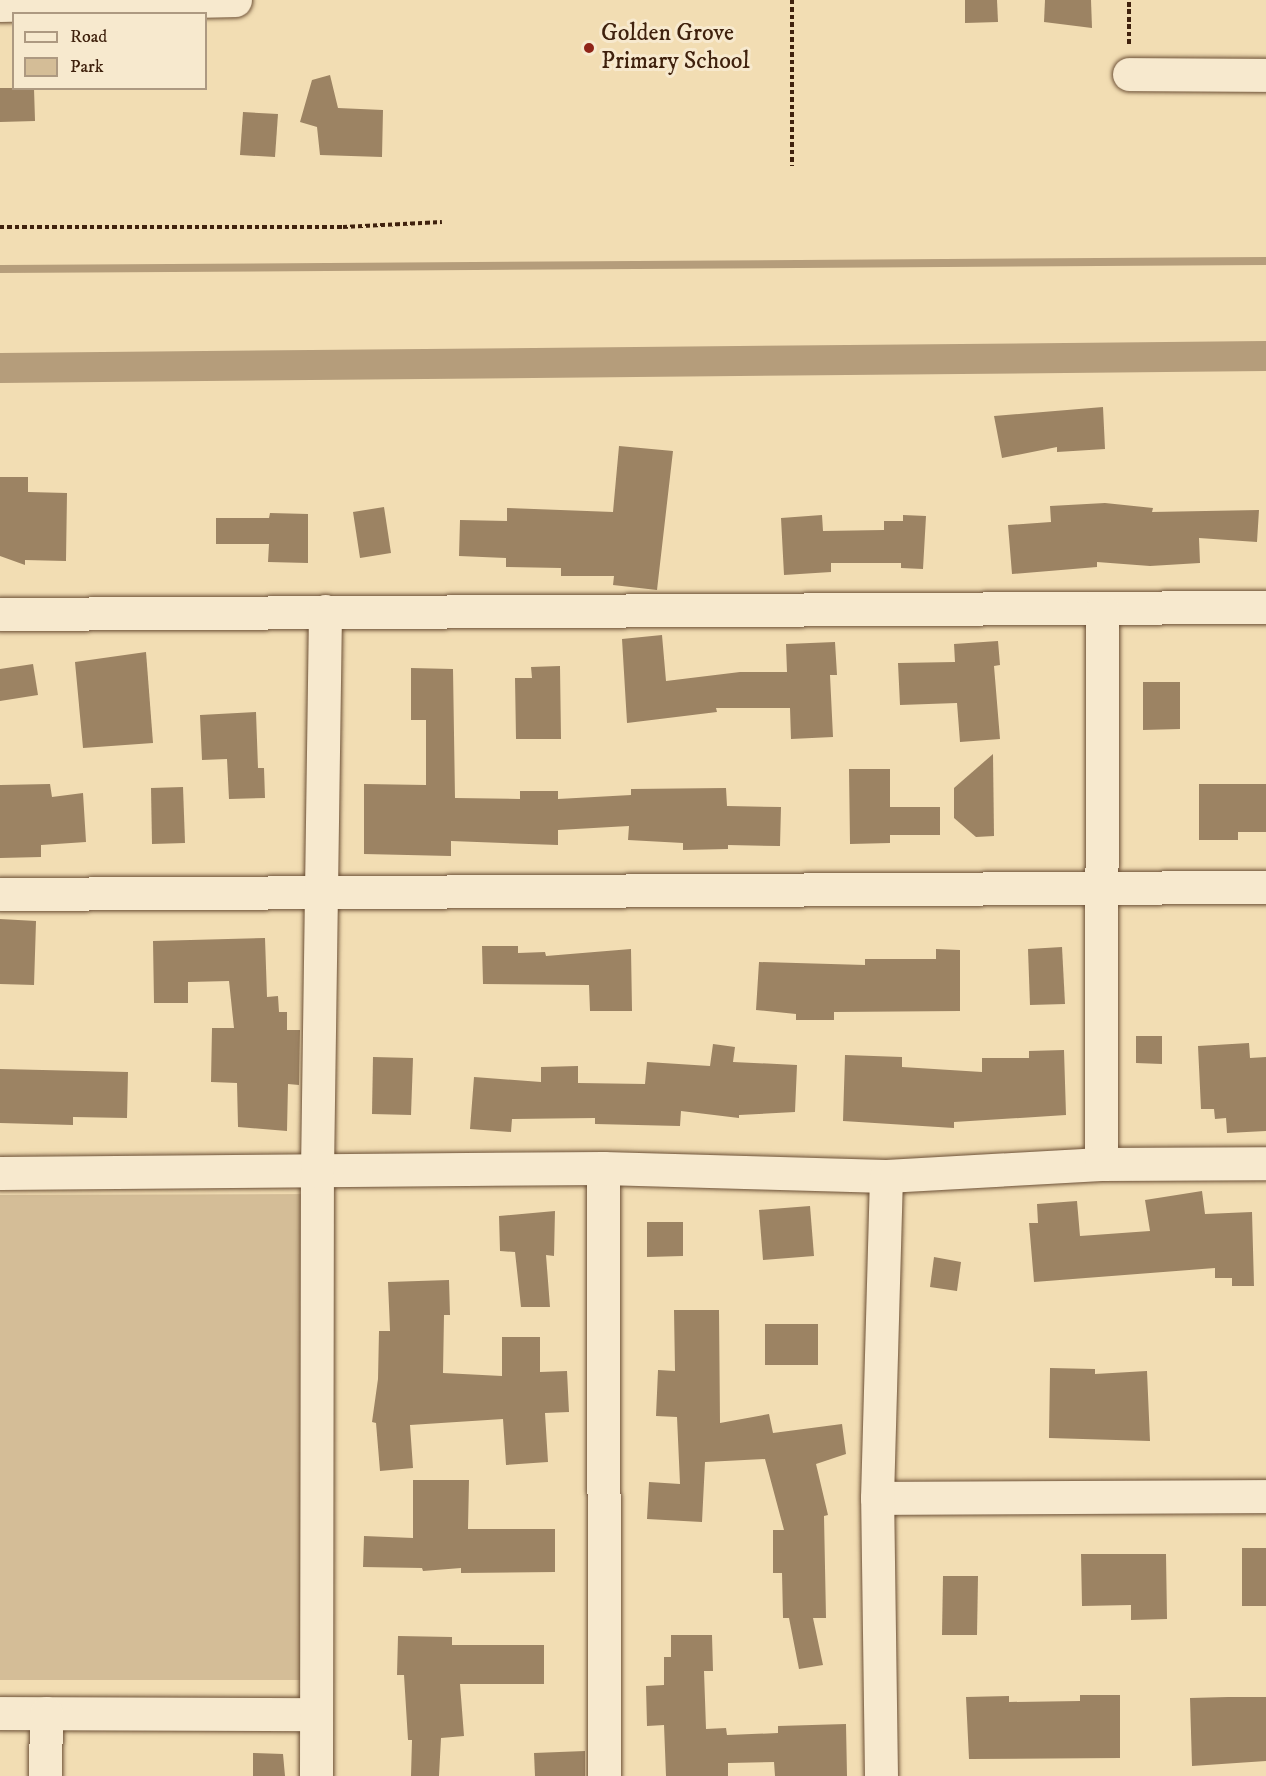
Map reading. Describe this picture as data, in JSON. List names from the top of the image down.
{
  "places": ["Golden Grove Primary School"],
  "legend": ["Road", "Park"]
}
